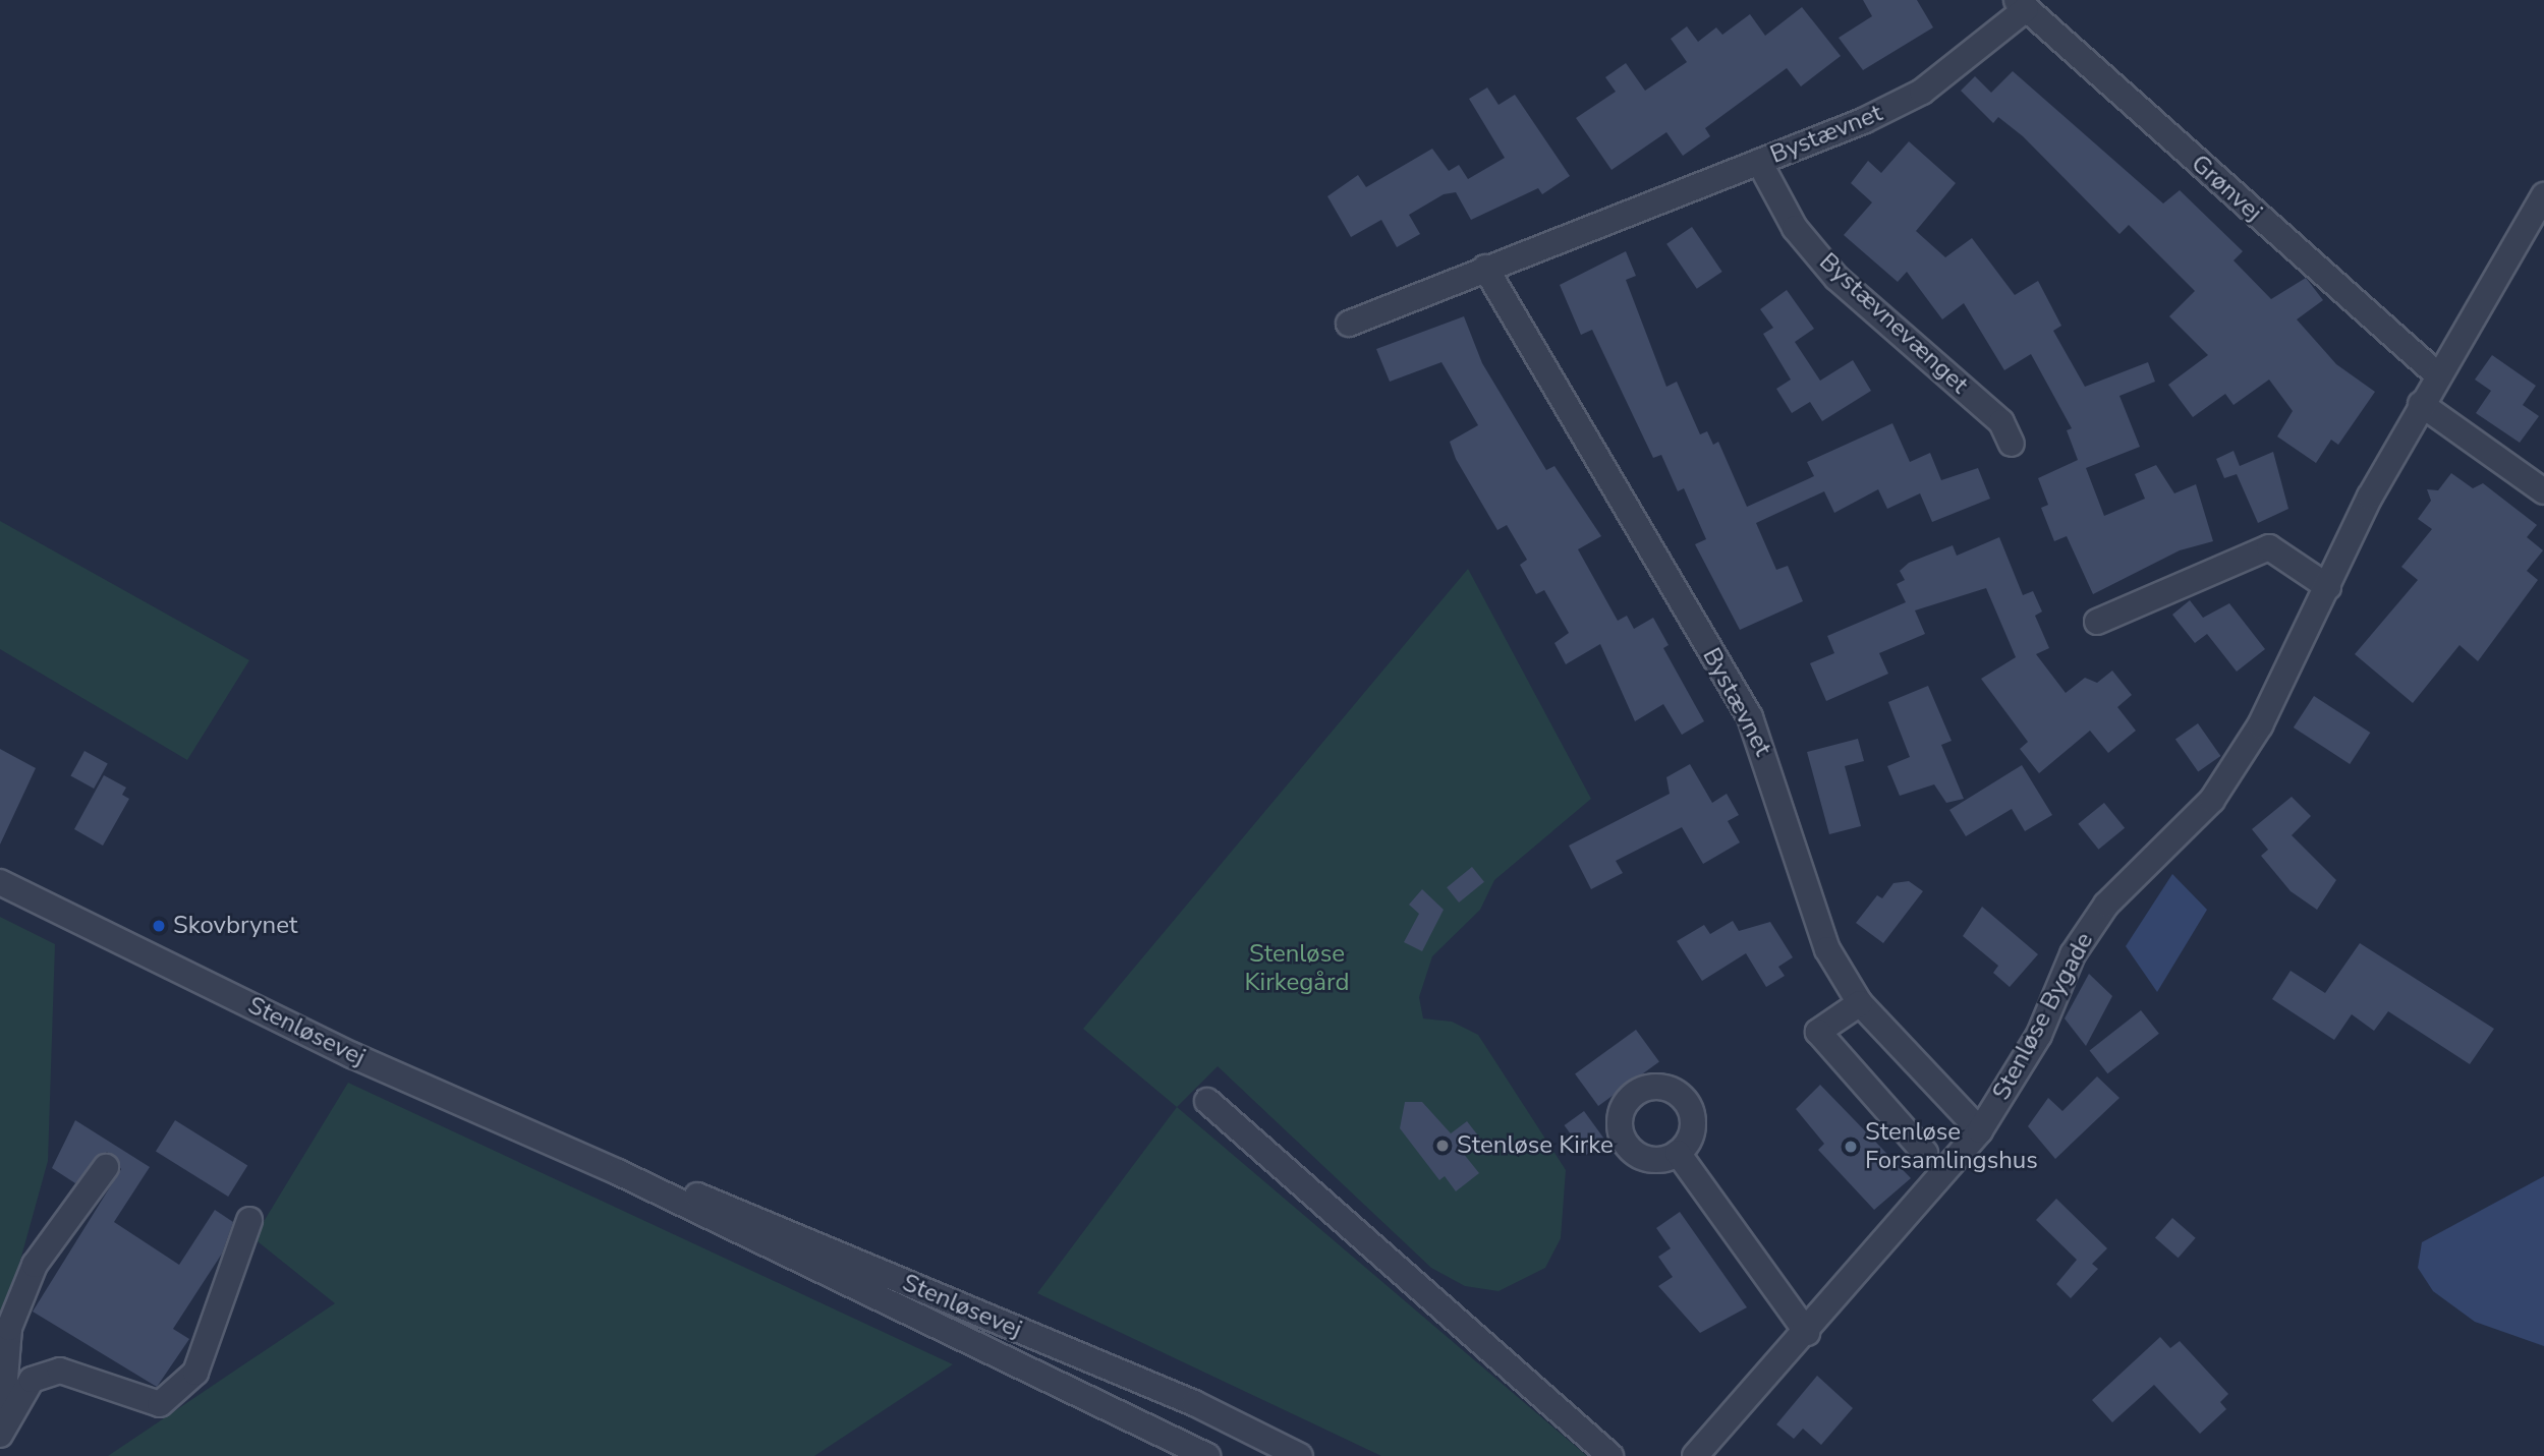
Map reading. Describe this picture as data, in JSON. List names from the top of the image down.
{
  "streets": {
    "street": [
      "Bystævnet",
      "Grønvej",
      "Bystævnevænget",
      "Stenløse Bygade",
      "Stenløsevej"
    ]
  },
  "crossings": [
    ["Bystævnet", "Grønvej"],
    ["Bystævnet", "Bystævnevænget"],
    ["Bystævnet", "Stenløse Bygade"],
    ["Grønvej", "Stenløse Bygade"]
  ],
  "parks": ["Stenløse Kirkegård"],
  "places": ["Skovbrynet", "Stenløse Kirke", "Stenløse Forsamlingshus"]
}
